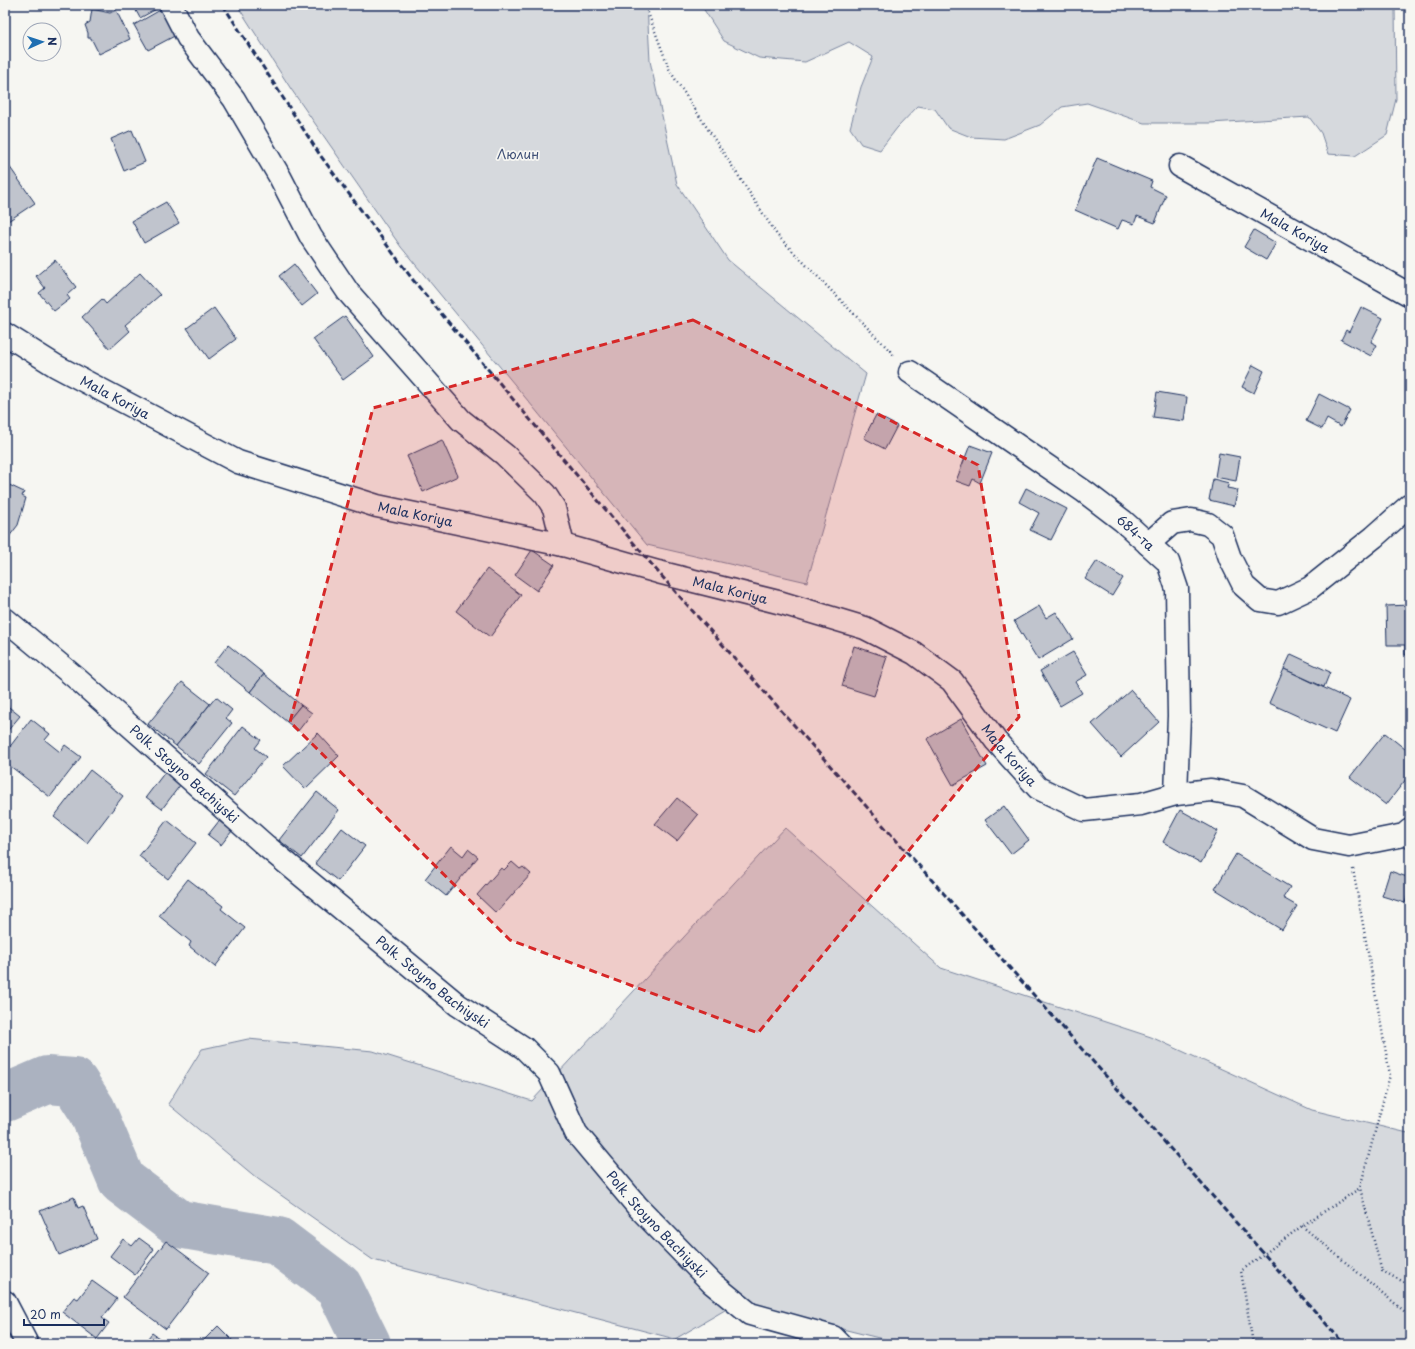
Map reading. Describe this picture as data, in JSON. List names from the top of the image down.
{
  "streets": {
    "street": ["Mala Koriya", "684-та", "Polk. Stoyno Bachiyski"]
  },
  "crossings": [
    ["Mala Koriya", "684-та"]
  ],
  "parks": ["Люлин"],
  "scale_bar": "20 m",
  "north": "right"
}
